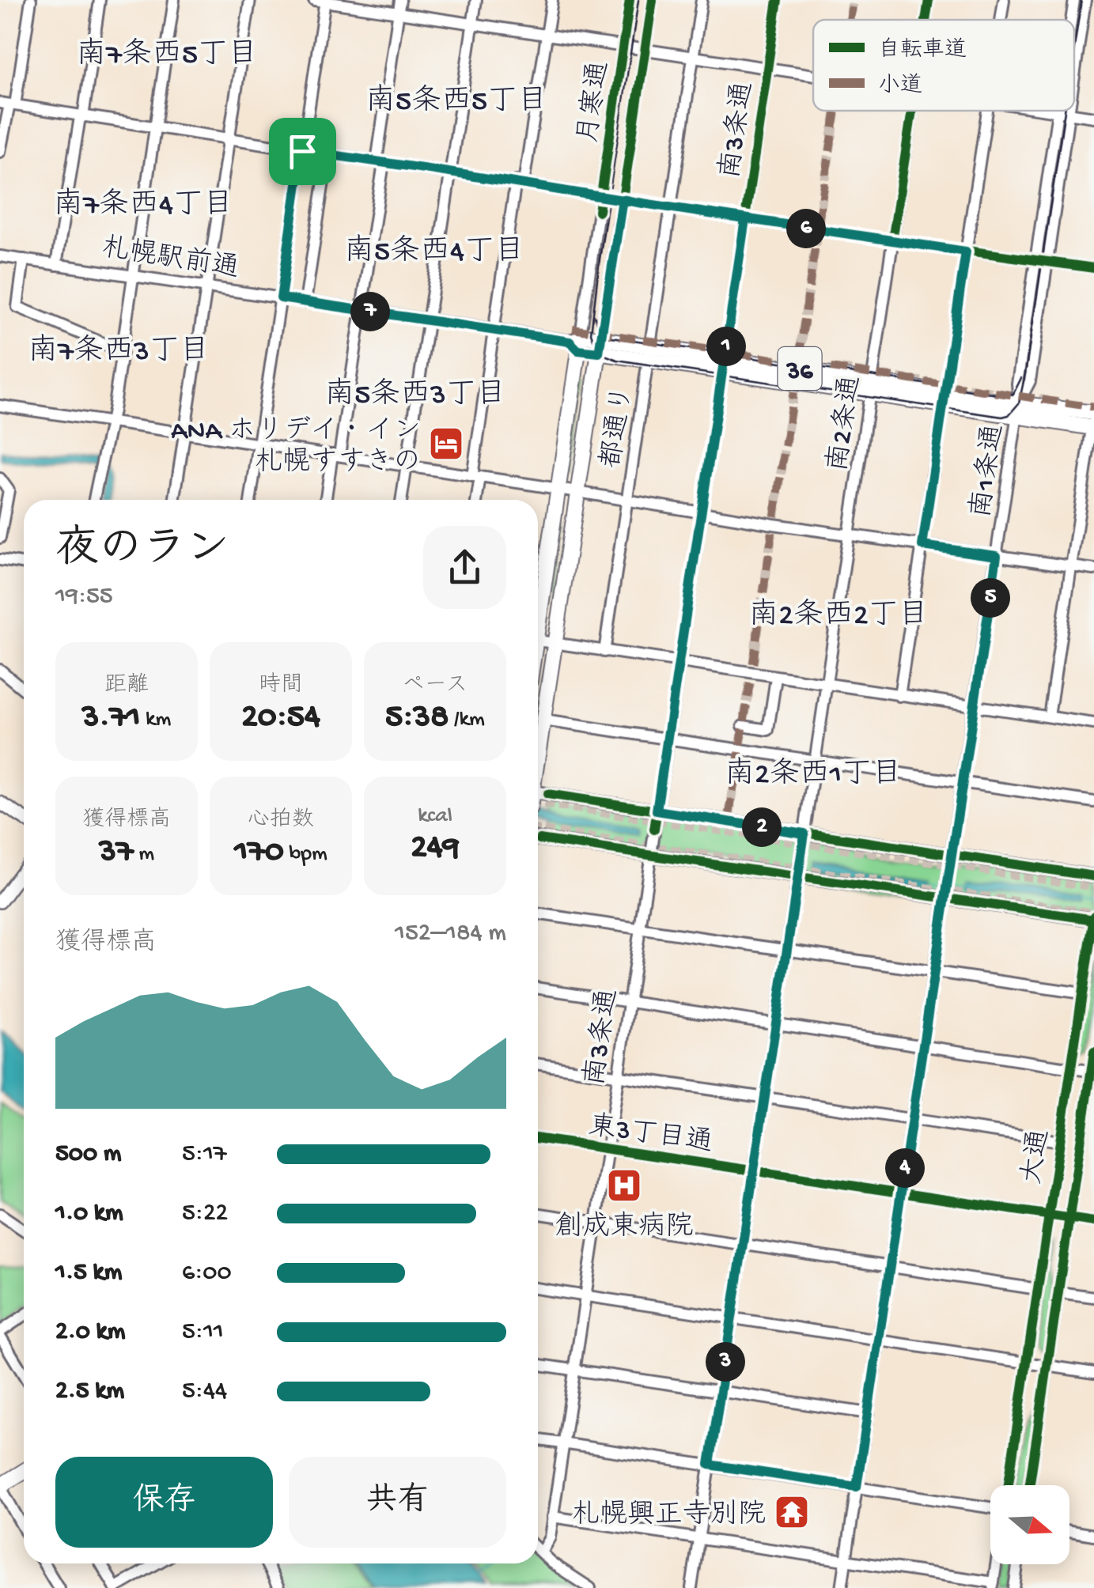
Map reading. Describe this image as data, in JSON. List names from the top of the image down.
{
  "streets": {
    "highway": ["月寒通", "札幌駅前通", "36"],
    "street": [
      "南3条通",
      "南2条通",
      "都通り",
      "南1条通",
      "東3丁目通",
      "大通"
    ]
  },
  "crossings": [
    ["月寒通", "札幌駅前通"],
    ["南3条通", "札幌駅前通"],
    ["南3条通", "東3丁目通"],
    ["札幌駅前通", "南2条通"],
    ["札幌駅前通", "都通り"],
    ["札幌駅前通", "南1条通"],
    ["南2条通", "東3丁目通"],
    ["東3丁目通", "大通"]
  ],
  "districts": [
    "南7条西5丁目",
    "南5条西5丁目",
    "南7条西4丁目",
    "南5条西4丁目",
    "南7条西3丁目",
    "南5条西3丁目",
    "南2条西2丁目",
    "南2条西1丁目"
  ],
  "places": {
    "hotel": ["ANA ホリデイ・イン 札幌すすきの"],
    "hospital": ["創成東病院"],
    "temple": ["札幌興正寺別院"]
  },
  "legend": ["自転車道", "小道"],
  "north": "right",
  "page": {
    "pins": [
      "6",
      "7",
      "1",
      "5",
      "2",
      "4",
      "3"
    ],
    "heading": ["夜のラン", "19:55"],
    "stats": [
      ["距離", "3.71 km"],
      ["時間", "20:54"],
      ["ペース", "5:38 /km"],
      ["獲得標高", "37 m"],
      ["心拍数", "170 bpm"],
      ["kcal", "249"]
    ],
    "chart": ["獲得標高", "152–184 m"],
    "list": [
      {
        "name": "500 m",
        "note": "5:17"
      },
      {
        "name": "1.0 km",
        "note": "5:22"
      },
      {
        "name": "1.5 km",
        "note": "6:00"
      },
      {
        "name": "2.0 km",
        "note": "5:11"
      },
      {
        "name": "2.5 km",
        "note": "5:44"
      }
    ],
    "buttons": ["保存", "共有"]
  }
}
